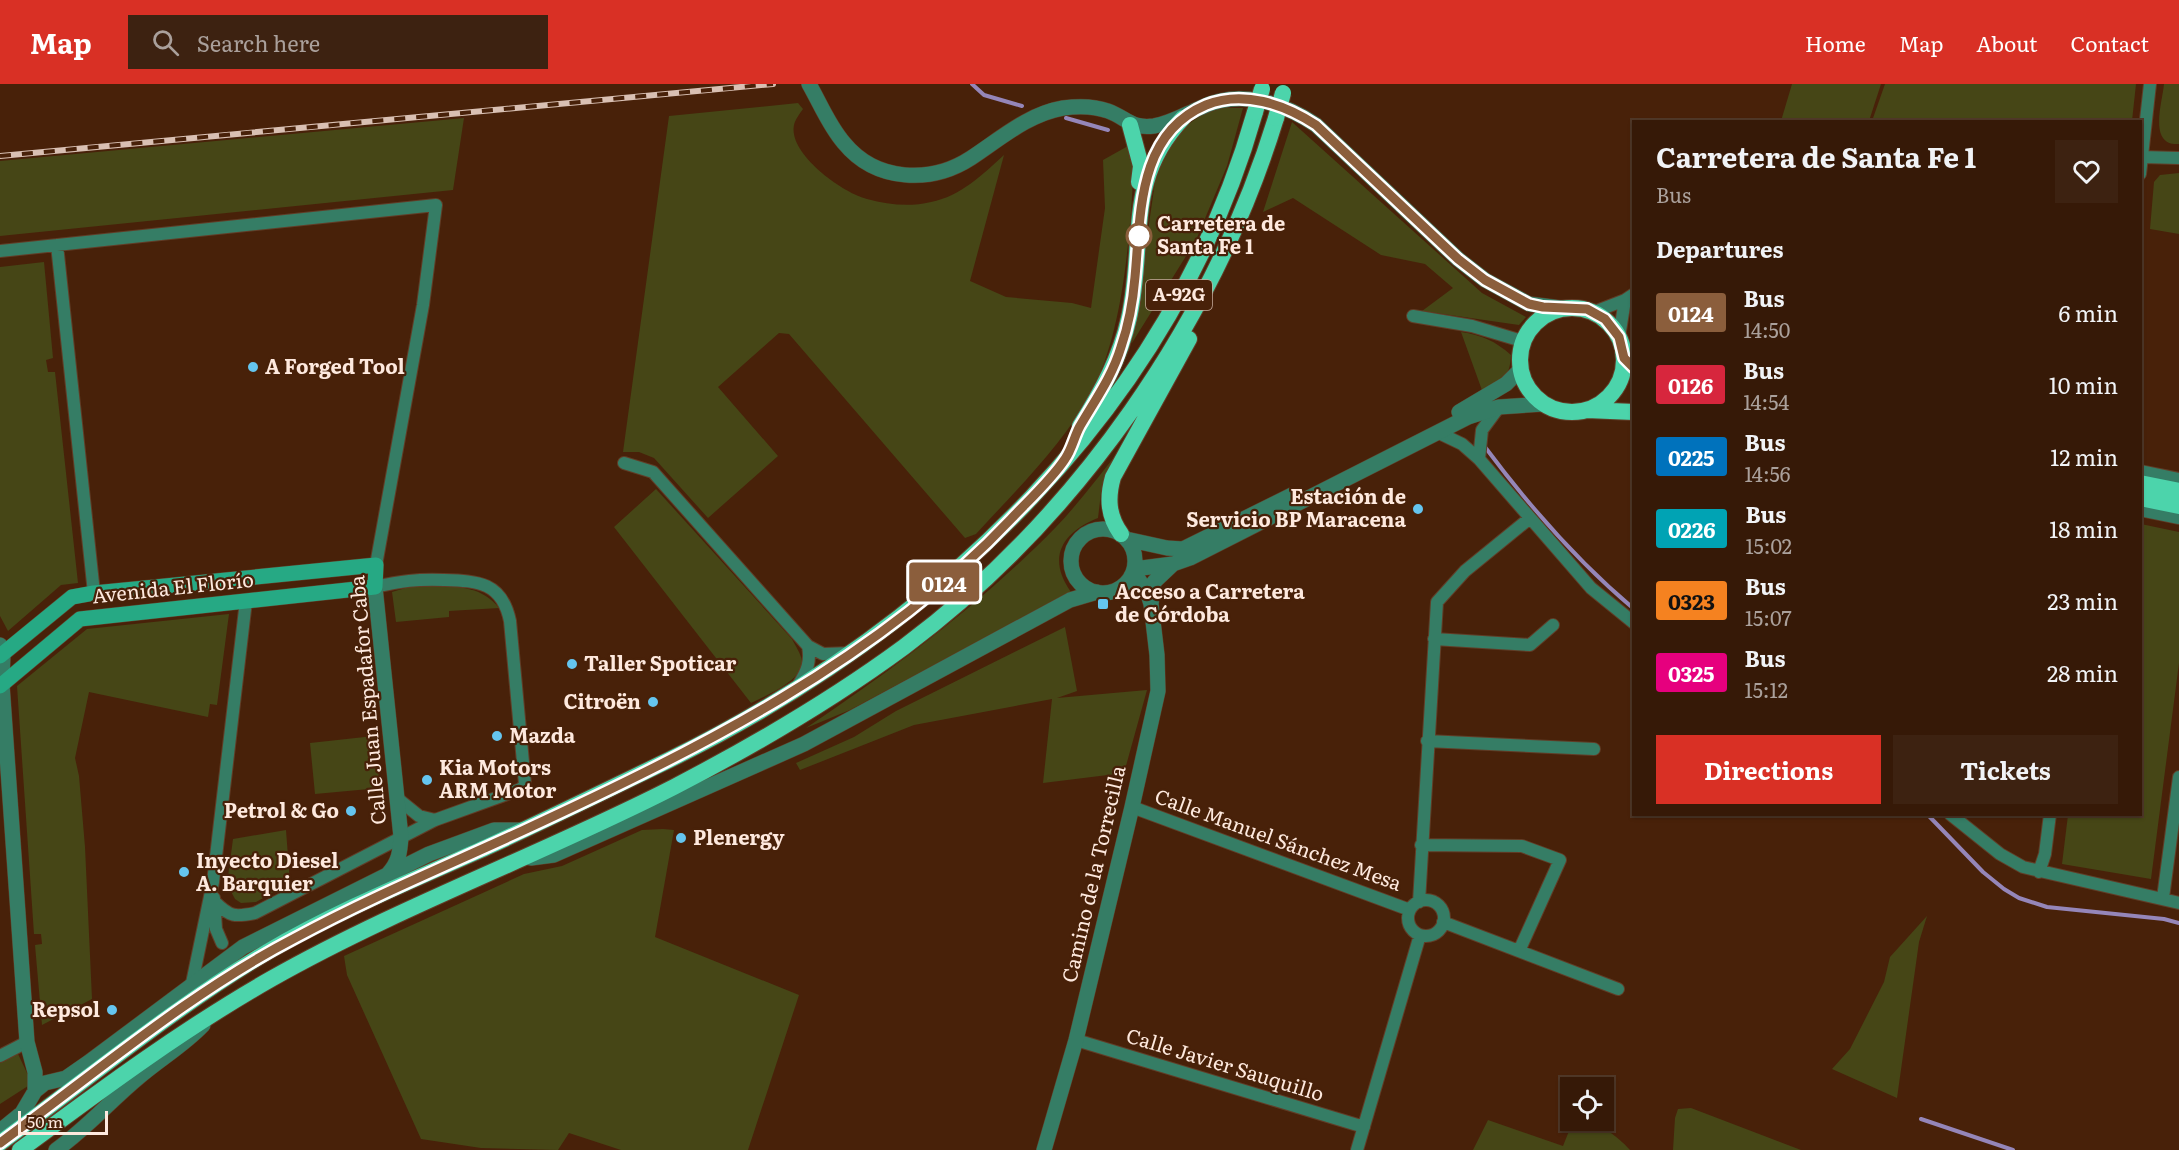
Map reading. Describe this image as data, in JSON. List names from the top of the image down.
{
  "streets": {
    "highway": ["A-92G"],
    "main road": ["Avenida El Florío", "Calle Juan Espadafor Caba"],
    "street": ["Calle Manuel Sánchez Mesa", "Camino de la Torrecilla", "Calle Javier Sauquillo"]
  },
  "crossings": [
    ["Avenida El Florío", "Calle Juan Espadafor Caba"],
    ["Calle Manuel Sánchez Mesa", "Camino de la Torrecilla"],
    ["Camino de la Torrecilla", "Calle Javier Sauquillo"]
  ],
  "places": {
    "other": [
      "Carretera de Santa Fe 1",
      "A Forged Tool",
      "Estación de Servicio BP Maracena",
      "Taller Spoticar",
      "Citroën",
      "Mazda",
      "Kia Motors ARM Motor",
      "Petrol & Go",
      "Plenergy",
      "Inyecto Diesel A. Barquier",
      "Repsol"
    ],
    "transit": ["Acceso a Carretera de Córdoba"]
  },
  "lines": ["bus line 0124"],
  "scale_bar": "50 m",
  "page": {
    "header": "Map",
    "search": "Search here",
    "nav": [
      "Home",
      "Map",
      "About",
      "Contact"
    ],
    "on_map": "0124",
    "heading": [
      ["Carretera de Santa Fe 1", "Bus"],
      "Departures"
    ],
    "list": [
      {
        "mark": "0124",
        "name": "Bus",
        "note": "14:50",
        "value": "6 min"
      },
      {
        "mark": "0126",
        "name": "Bus",
        "note": "14:54",
        "value": "10 min"
      },
      {
        "mark": "0225",
        "name": "Bus",
        "note": "14:56",
        "value": "12 min"
      },
      {
        "mark": "0226",
        "name": "Bus",
        "note": "15:02",
        "value": "18 min"
      },
      {
        "mark": "0323",
        "name": "Bus",
        "note": "15:07",
        "value": "23 min"
      },
      {
        "mark": "0325",
        "name": "Bus",
        "note": "15:12",
        "value": "28 min"
      }
    ],
    "buttons": ["Directions", "Tickets"],
    "scale": "50 m"
  }
}
